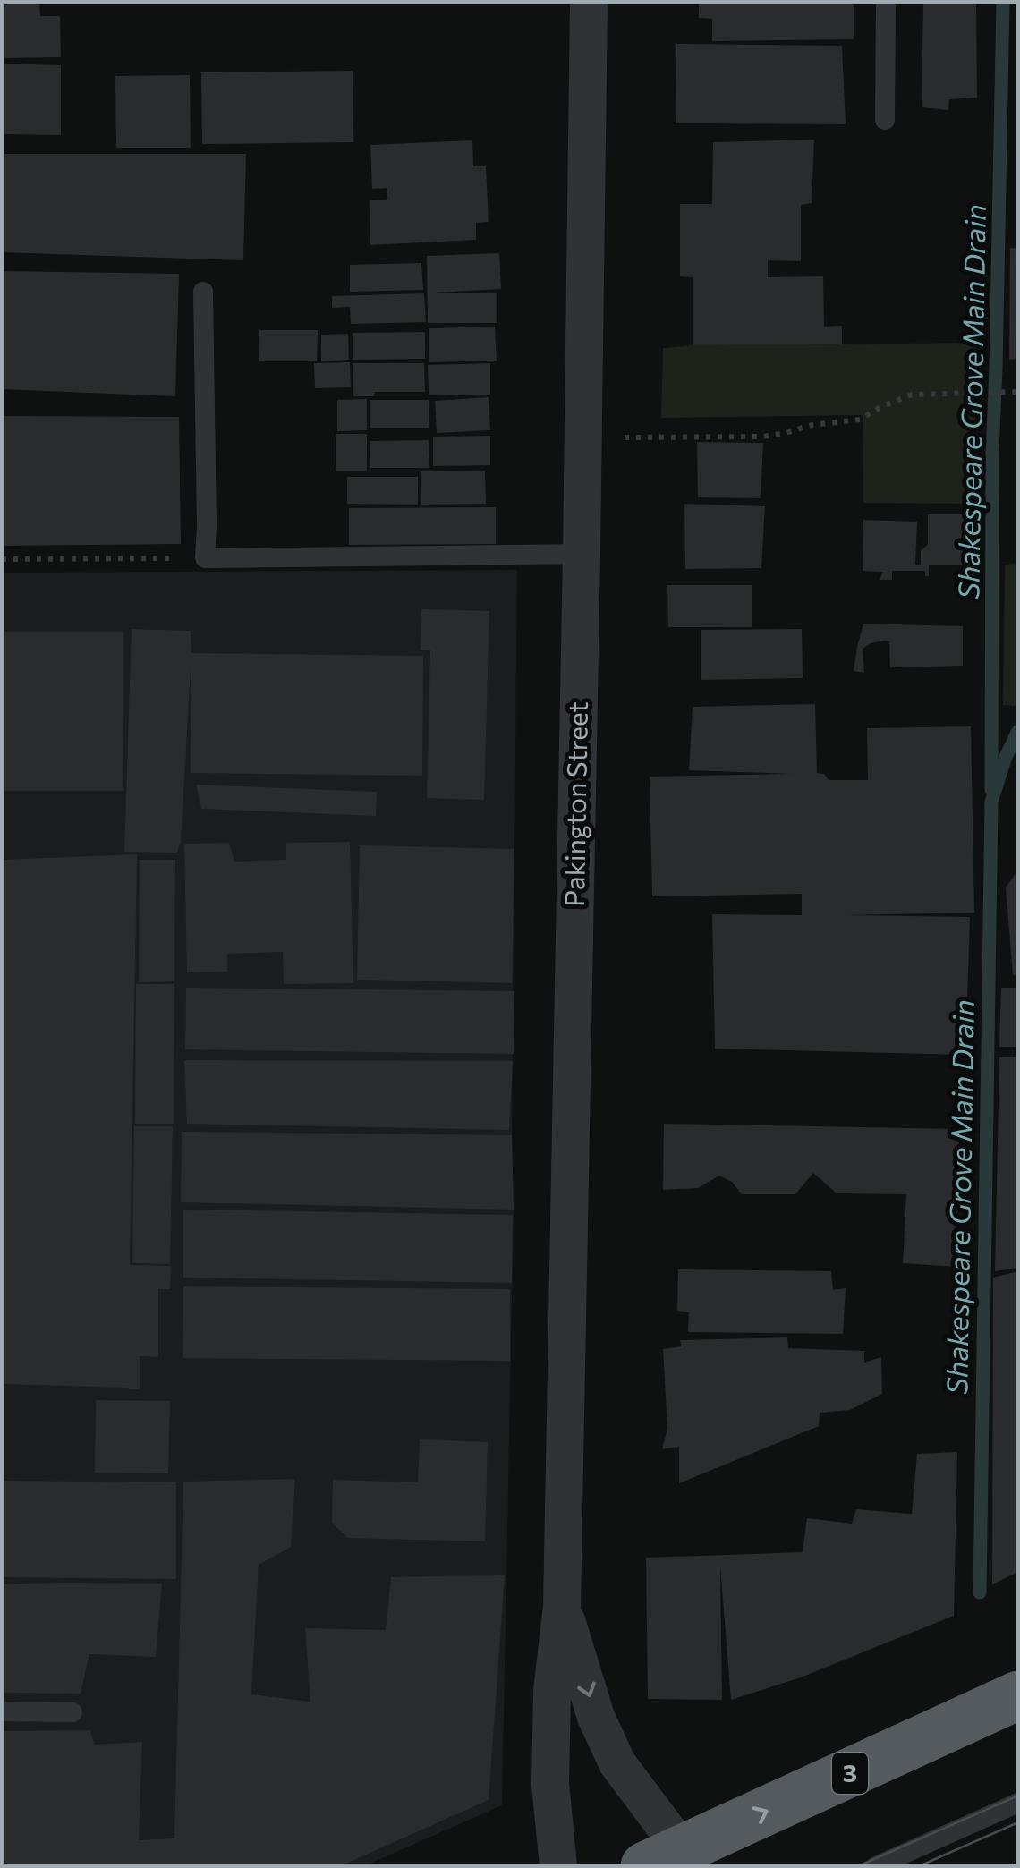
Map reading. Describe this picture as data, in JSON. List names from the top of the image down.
{
  "streets": {
    "highway": ["3"],
    "street": ["Pakington Street"]
  },
  "crossings": [
    ["Pakington Street", "3"]
  ],
  "water": ["Shakespeare Grove Main Drain"]
}
